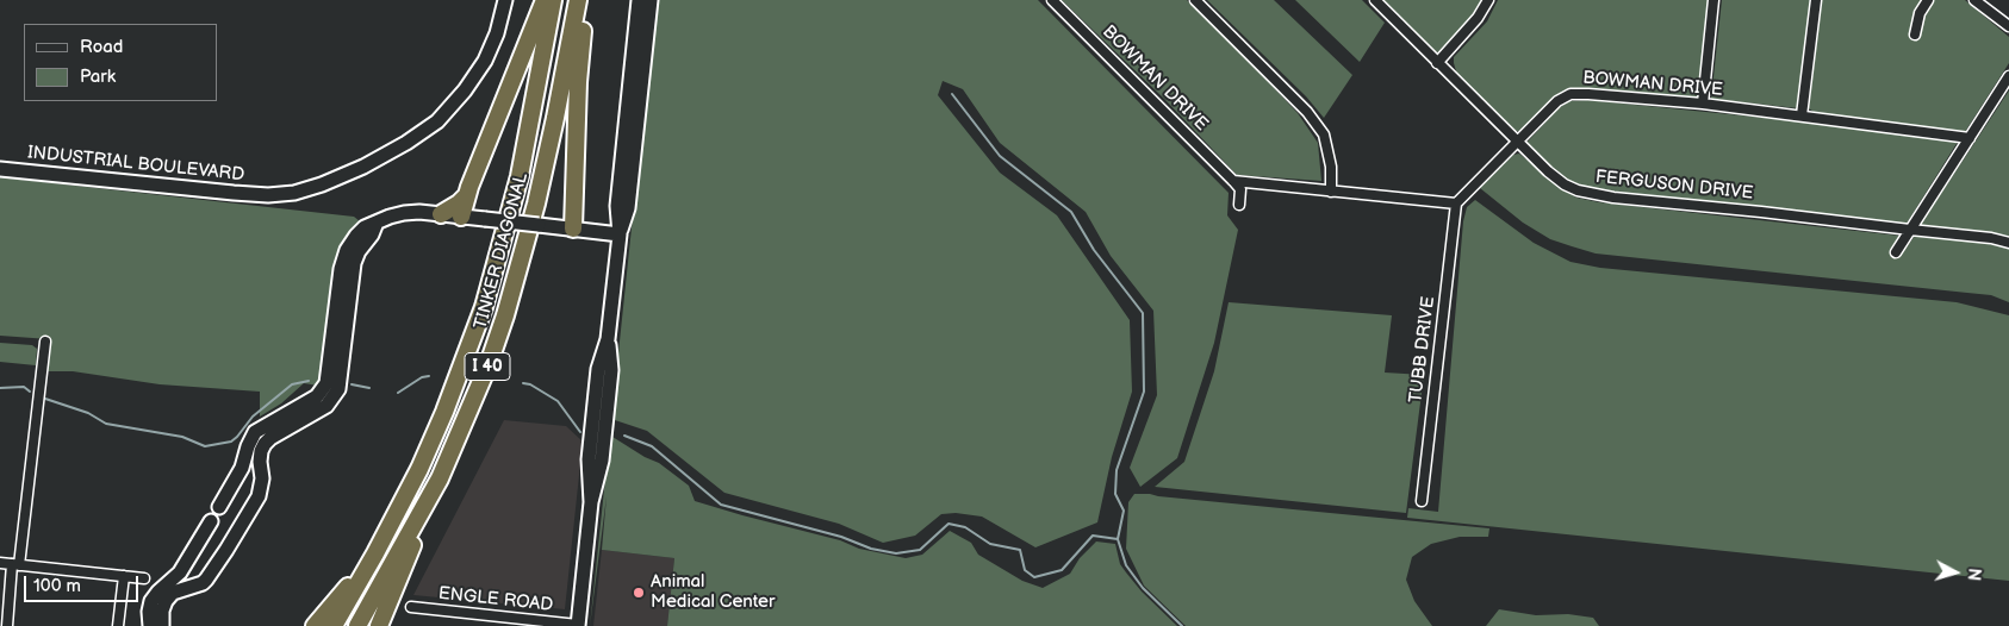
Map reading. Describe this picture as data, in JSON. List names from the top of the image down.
{
  "streets": {
    "highway": ["TINKER DIAGONAL", "I 40"],
    "main road": ["INDUSTRIAL BOULEVARD"],
    "street": [
      "BOWMAN DRIVE",
      "FERGUSON DRIVE",
      "TUBB DRIVE",
      "ENGLE ROAD"
    ]
  },
  "crossings": [
    ["BOWMAN DRIVE", "FERGUSON DRIVE"],
    ["BOWMAN DRIVE", "TUBB DRIVE"]
  ],
  "places": ["Animal Medical Center"],
  "legend": ["Road", "Park"],
  "scale_bar": "100 m",
  "north": "right"
}
